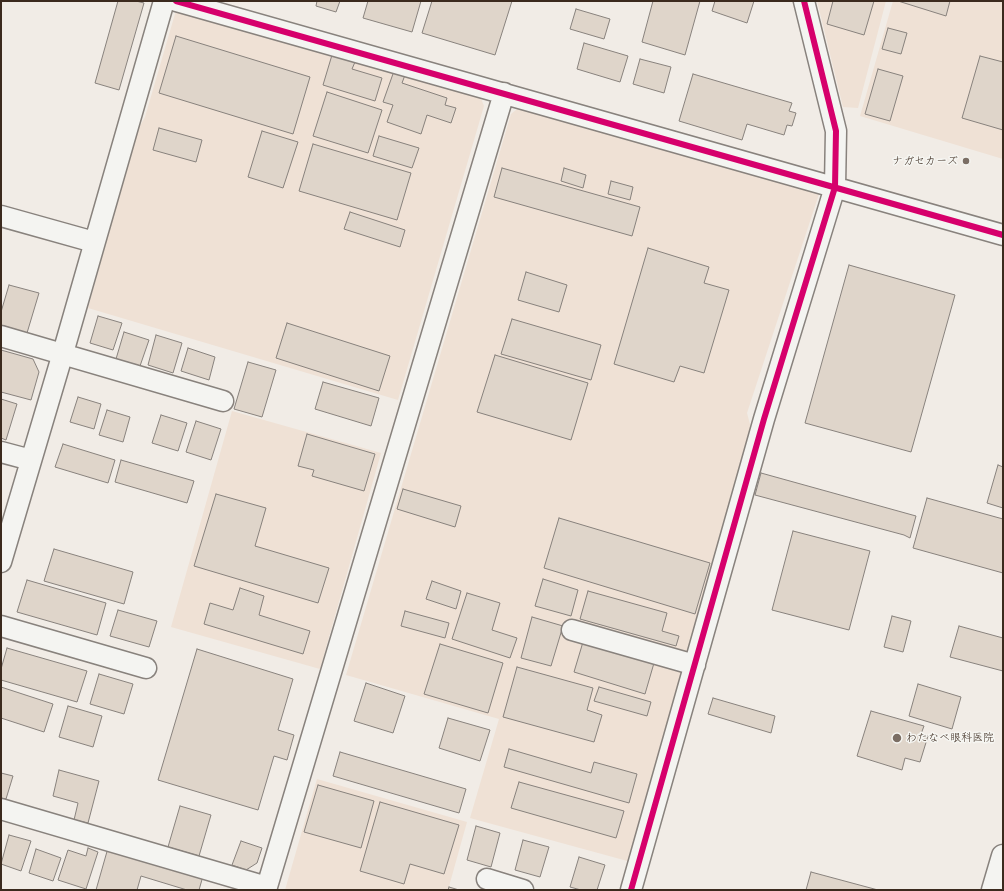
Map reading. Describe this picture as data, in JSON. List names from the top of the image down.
{
  "places": ["ナガセカーズ", "わたなべ眼科医院"]
}
